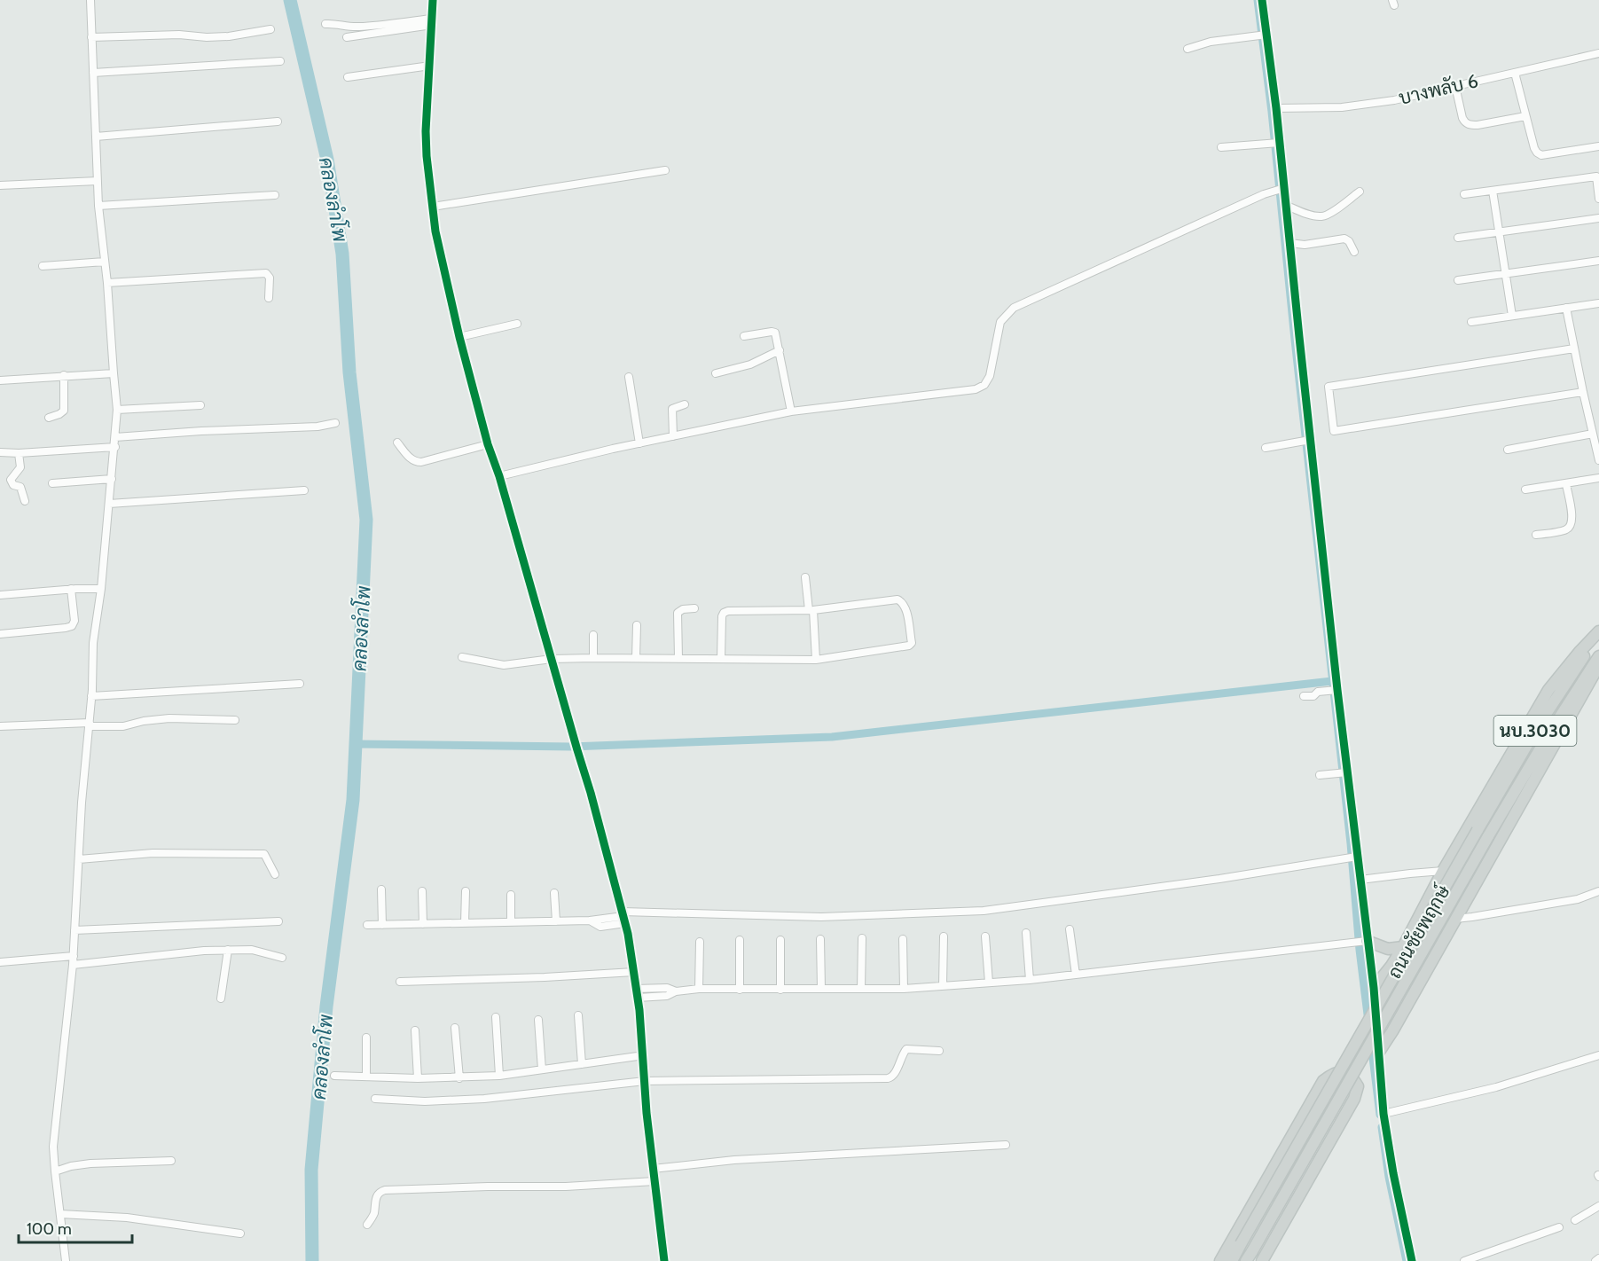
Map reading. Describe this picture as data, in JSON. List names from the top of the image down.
{
  "streets": {
    "main road": ["นบ.3030", "ถนนชัยพฤกษ์"],
    "street": ["บางพลับ 6"]
  },
  "water": ["คลองลำโพ"],
  "scale_bar": "100 m"
}
